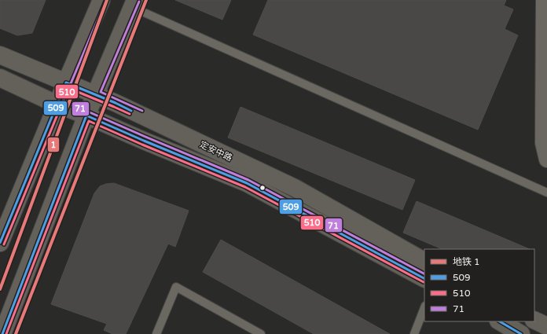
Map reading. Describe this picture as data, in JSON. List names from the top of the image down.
{
  "streets": {
    "main road": ["定安中路"]
  },
  "lines": [
    "metro line 1",
    "transit line 71",
    "transit line 509",
    "transit line 510"
  ],
  "legend": [
    "地铁 1",
    "509",
    "510",
    "71"
  ]
}
